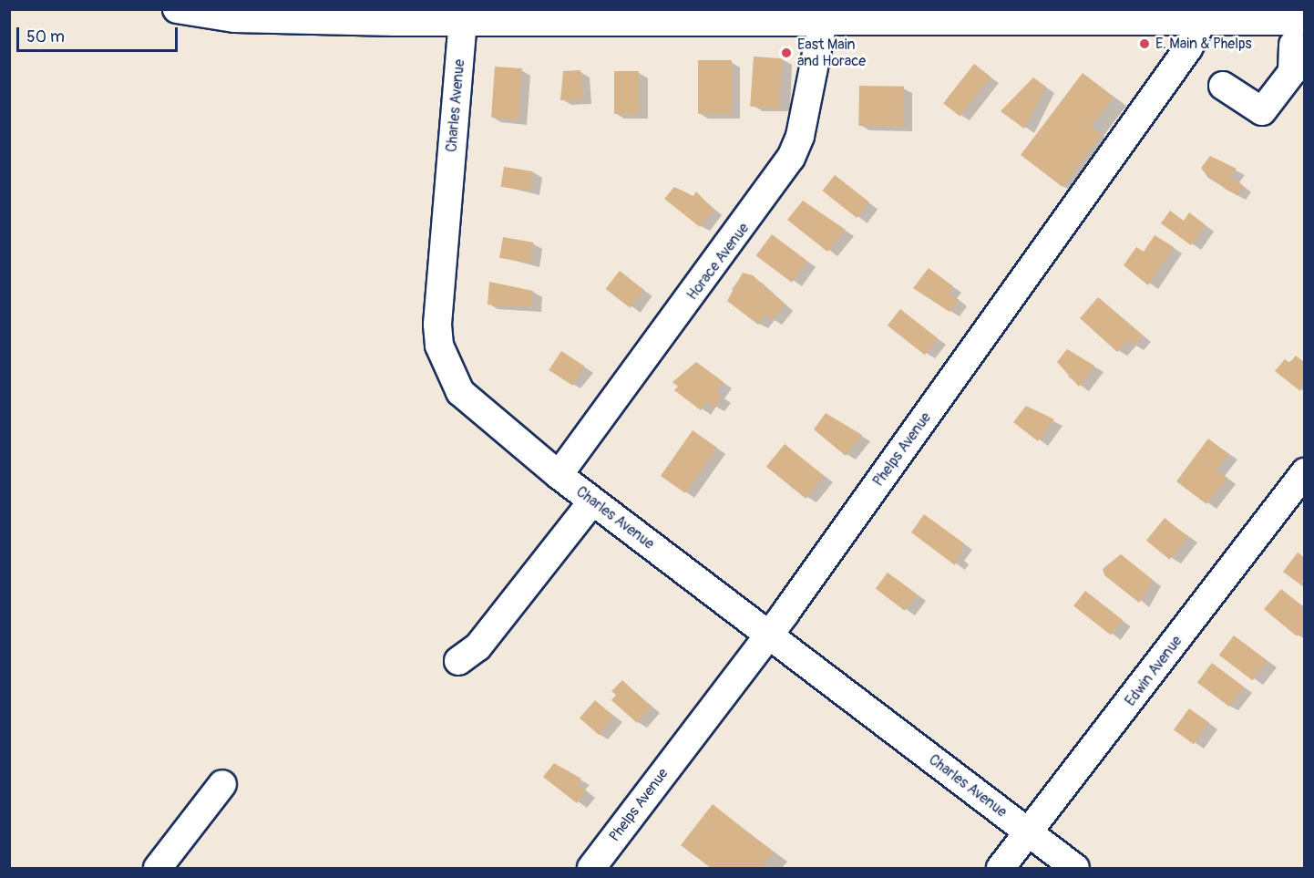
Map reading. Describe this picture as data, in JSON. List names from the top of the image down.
{
  "streets": {
    "street": [
      "Charles Avenue",
      "Horace Avenue",
      "Phelps Avenue",
      "Edwin Avenue"
    ]
  },
  "crossings": [
    ["Charles Avenue", "Horace Avenue"],
    ["Charles Avenue", "Phelps Avenue"],
    ["Charles Avenue", "Edwin Avenue"]
  ],
  "places": ["E. Main & Phelps", "East Main and Horace"],
  "scale_bar": "50 m"
}
